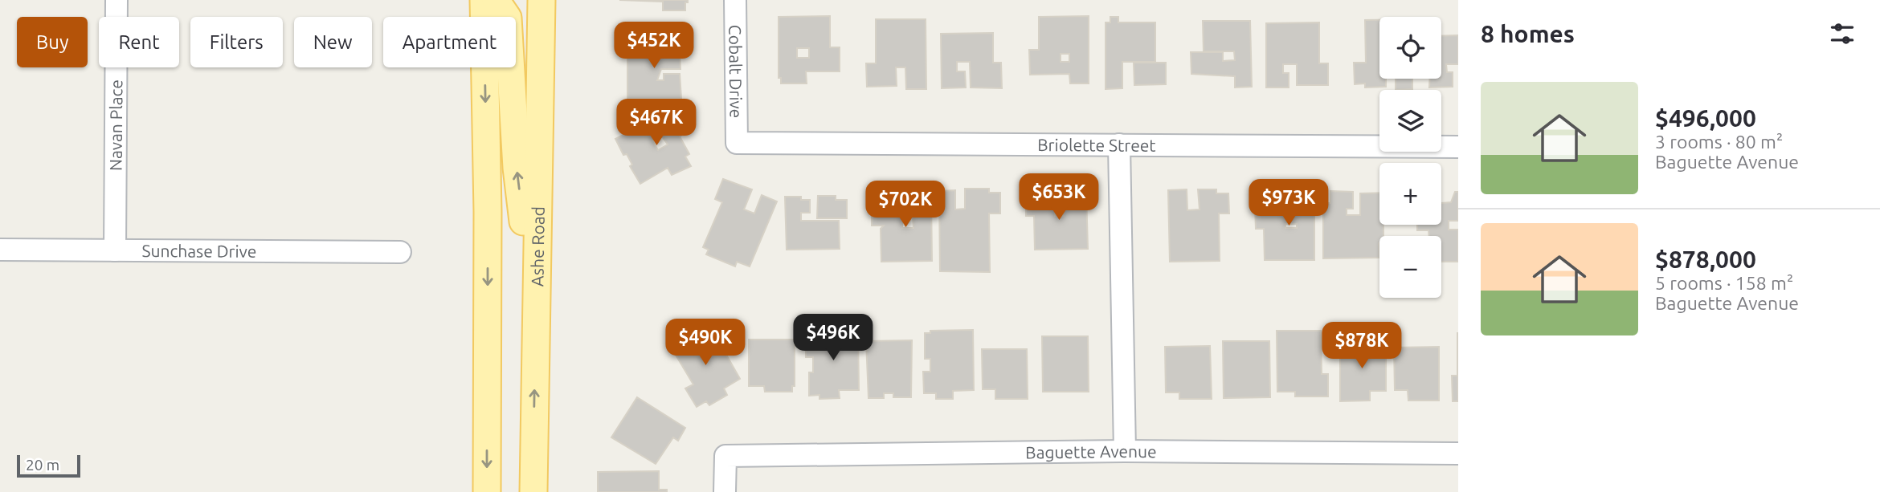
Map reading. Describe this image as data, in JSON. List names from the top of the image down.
{
  "streets": {
    "main road": ["Ashe Road"],
    "street": [
      "Cobalt Drive",
      "Navan Place",
      "Briolette Street",
      "Sunchase Drive",
      "Baguette Avenue"
    ]
  },
  "crossings": [
    ["Cobalt Drive", "Briolette Street"],
    ["Navan Place", "Sunchase Drive"]
  ],
  "scale_bar": "20 m",
  "page": {
    "heading": "8 homes",
    "map_buttons": ["+", "−"],
    "chip": [
      "Buy",
      "Rent",
      "Filters",
      "New",
      "Apartment"
    ],
    "price": [
      "$452K",
      "$467K",
      "$653K",
      "$973K",
      "$702K",
      "$496K",
      "$490K",
      "$878K"
    ],
    "list": [
      {
        "name": "$496,000",
        "note": "3 rooms · 80 m² · Baguette Avenue"
      },
      {
        "name": "$878,000",
        "note": "5 rooms · 158 m² · Baguette Avenue"
      }
    ],
    "scale": "20 m"
  }
}
